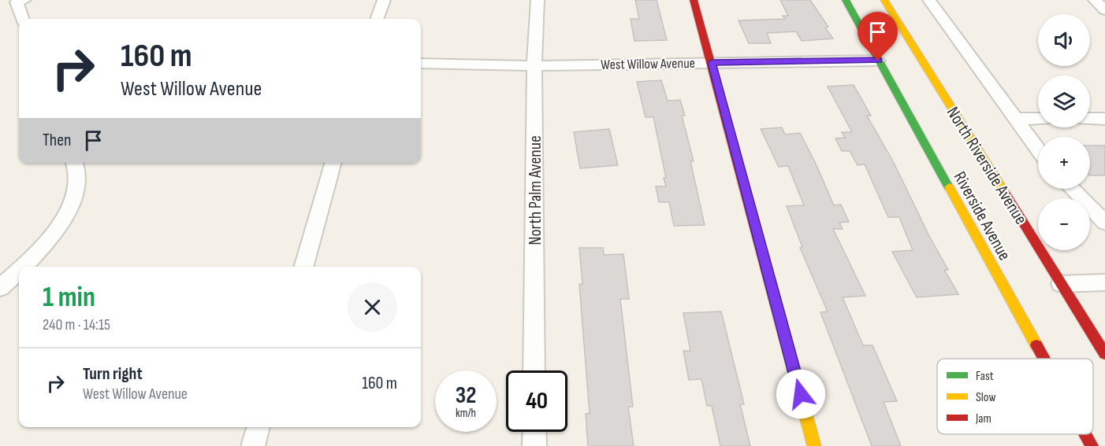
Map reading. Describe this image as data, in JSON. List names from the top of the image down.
{
  "streets": {
    "street": [
      "West Willow Avenue",
      "North Riverside Avenue",
      "North Palm Avenue",
      "Riverside Avenue"
    ]
  },
  "crossings": [
    ["West Willow Avenue", "North Palm Avenue"],
    ["West Willow Avenue", "Riverside Avenue"]
  ],
  "legend": ["Fast", "Slow", "Jam"],
  "page": {
    "map_buttons": ["+", "−"],
    "turn": ["160 m", "West Willow Avenue"],
    "then": "Then",
    "heading": ["1 min", "240 m · 14:15"],
    "list": [
      {
        "name": "Turn right",
        "note": "West Willow Avenue",
        "value": "160 m"
      }
    ],
    "speed": "32 km/h",
    "limit": "40"
  }
}
